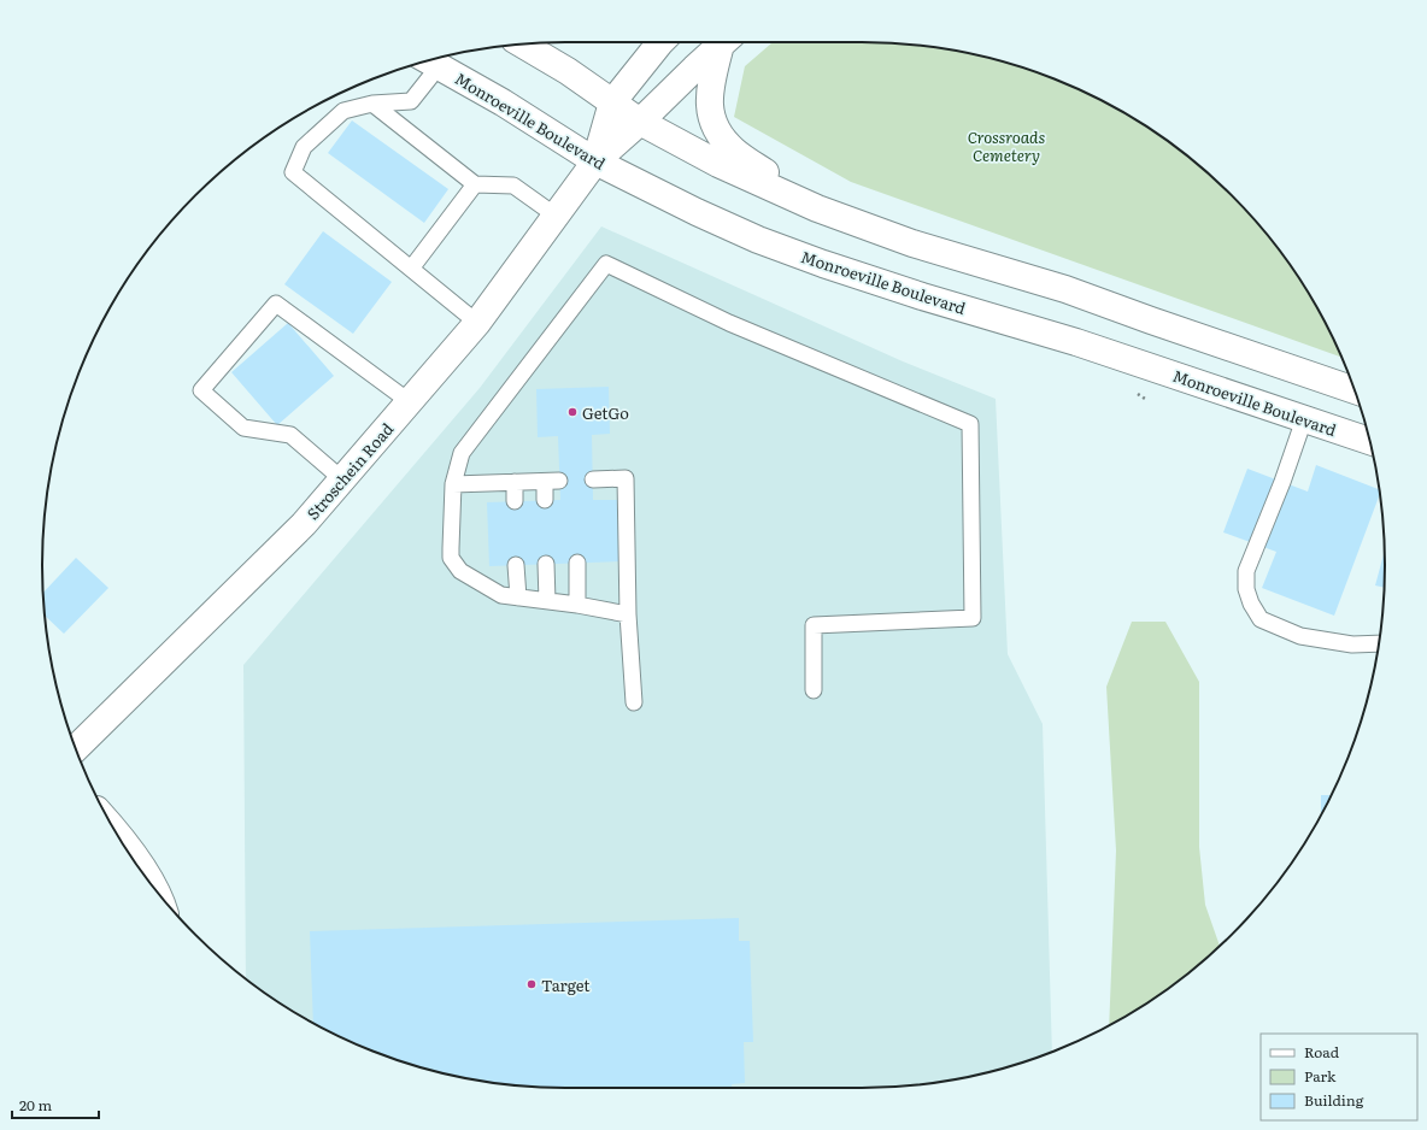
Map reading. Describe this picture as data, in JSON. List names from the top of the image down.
{
  "streets": {
    "main road": ["Monroeville Boulevard", "Stroschein Road"]
  },
  "crossings": [
    ["Monroeville Boulevard", "Stroschein Road"]
  ],
  "parks": ["Crossroads Cemetery"],
  "places": ["GetGo", "Target"],
  "legend": ["Road", "Park", "Building"],
  "scale_bar": "20 m"
}
